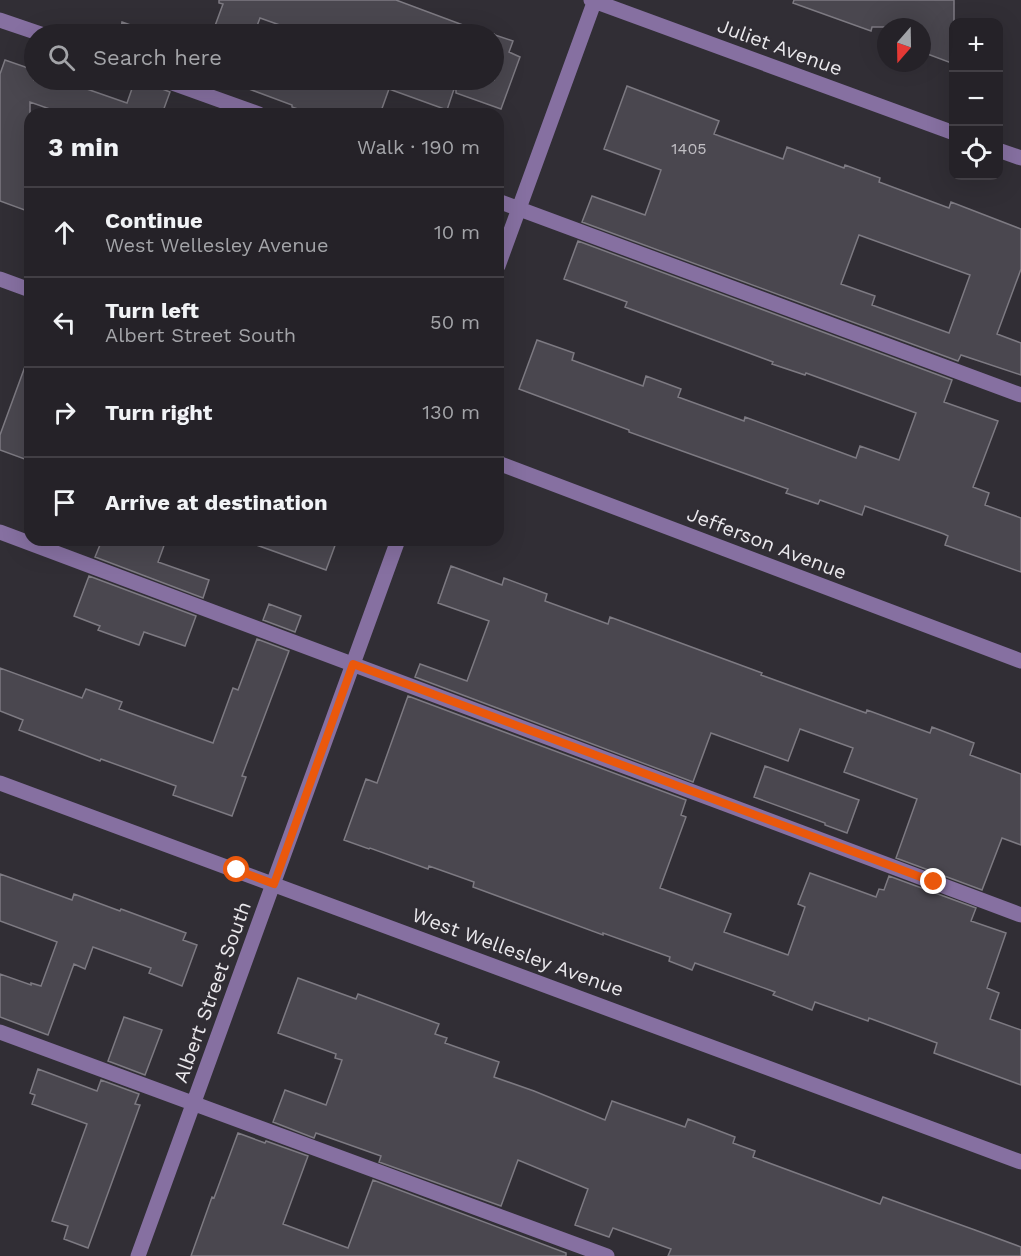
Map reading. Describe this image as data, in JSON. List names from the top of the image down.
{
  "streets": {
    "street": [
      "Juliet Avenue",
      "Jefferson Avenue",
      "West Wellesley Avenue",
      "Albert Street South"
    ]
  },
  "crossings": [
    ["West Wellesley Avenue", "Albert Street South"]
  ],
  "house_numbers": ["1405"],
  "north": "bottom",
  "page": {
    "map_buttons": ["+", "−"],
    "search": "Search here",
    "heading": ["3 min", "Walk · 190 m"],
    "list": [
      ["Continue", "West Wellesley Avenue", "10 m"],
      ["Turn left", "Albert Street South", "50 m"],
      ["Turn right", "130 m"],
      "Arrive at destination"
    ]
  }
}
